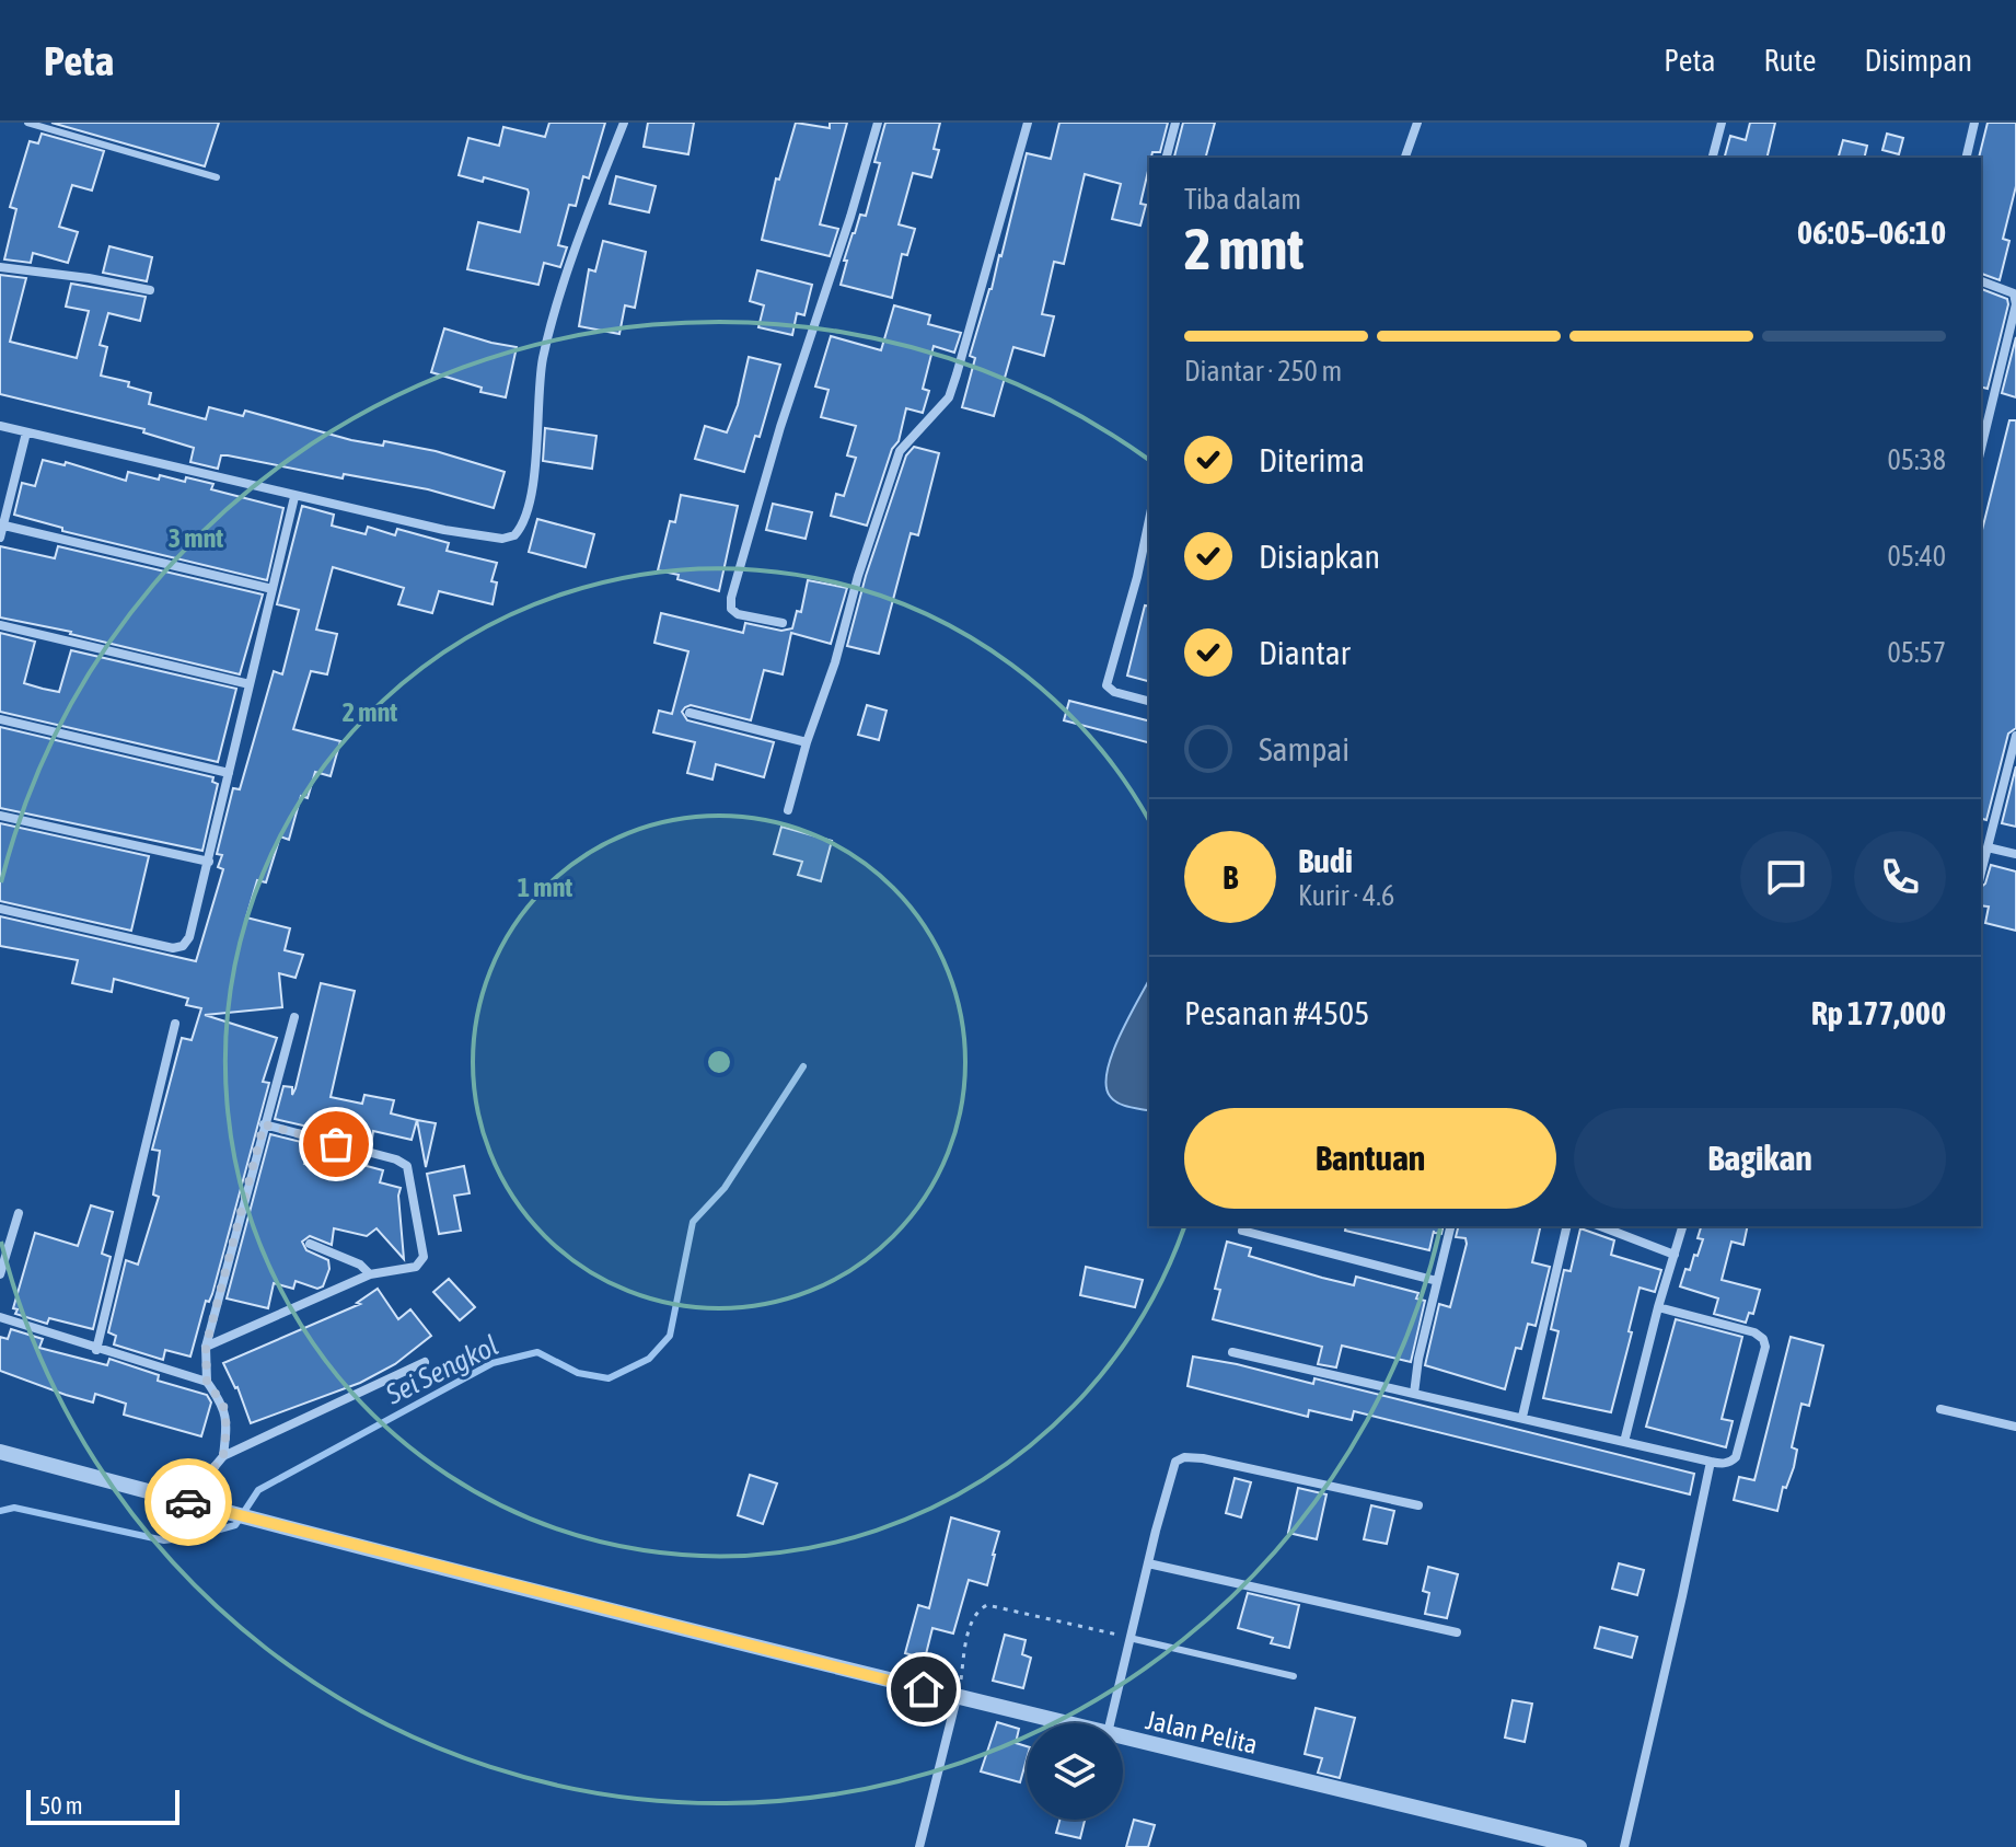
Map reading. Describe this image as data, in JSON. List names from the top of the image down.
{
  "streets": {
    "street": ["Jalan Pelita"]
  },
  "water": ["Sei Sengkol"],
  "scale_bar": "50 m",
  "page": {
    "header": "Peta",
    "nav": ["Peta", "Rute", "Disimpan"],
    "heading": ["2 mnt", "Tiba dalam", "06:05–06:10"],
    "panel": [
      "Budi",
      "Kurir · 4.6",
      "Pesanan #4505",
      "Rp 177,000"
    ],
    "bar": "Diantar · 250 m",
    "list": [
      ["Diterima", "05:38"],
      ["Disiapkan", "05:40"],
      ["Diantar", "05:57"],
      "Sampai"
    ],
    "round": "B",
    "buttons": ["Bantuan", "Bagikan"],
    "scale": "50 m"
  },
  "rings": ["3 mnt", "2 mnt", "1 mnt"]
}
